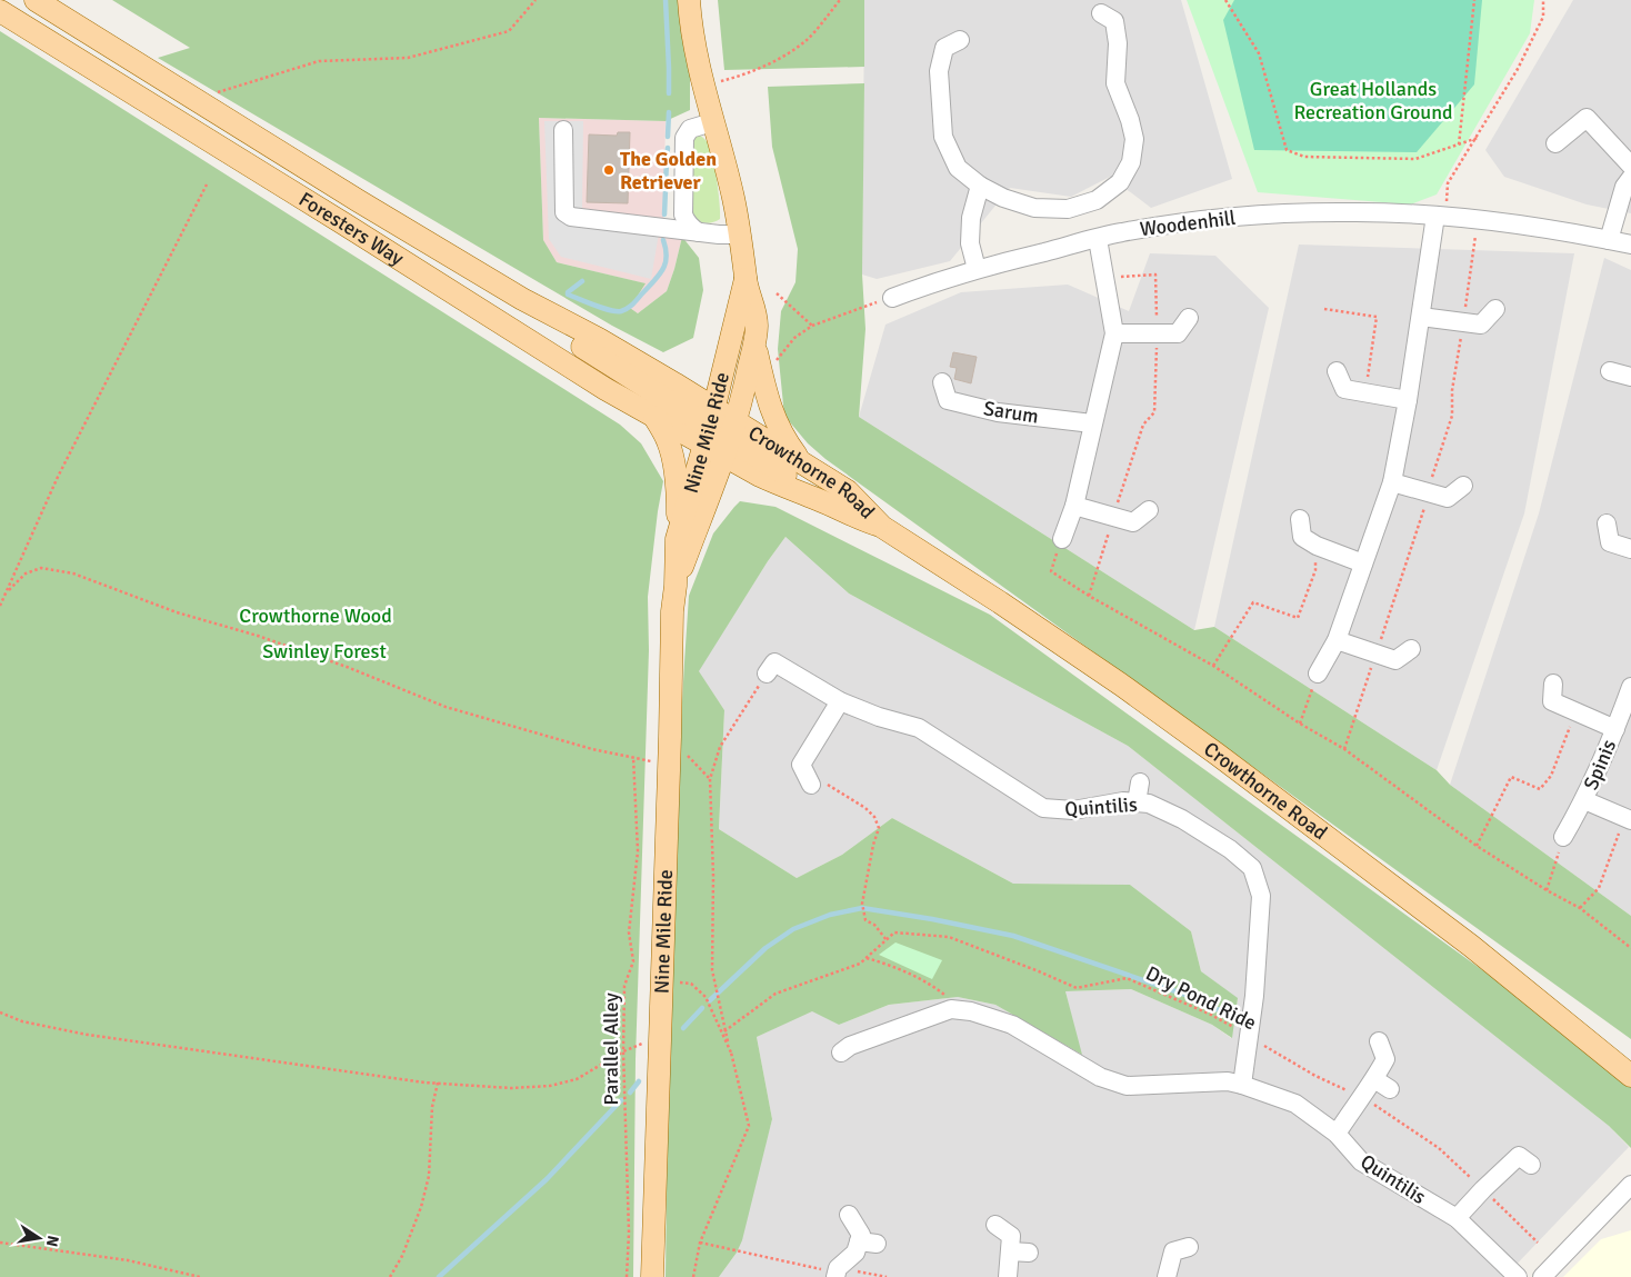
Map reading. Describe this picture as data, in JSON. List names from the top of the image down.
{
  "streets": {
    "main road": ["Foresters Way", "Nine Mile Ride", "Crowthorne Road"],
    "street": [
      "Woodenhill",
      "Sarum",
      "Spinis",
      "Quintilis"
    ],
    "path": ["Dry Pond Ride", "Parallel Alley"]
  },
  "crossings": [
    ["Foresters Way", "Nine Mile Ride"],
    ["Foresters Way", "Crowthorne Road"],
    ["Nine Mile Ride", "Crowthorne Road"],
    ["Quintilis", "Dry Pond Ride"]
  ],
  "parks": ["Great Hollands Recreation Ground", "Crowthorne Wood", "Swinley Forest"],
  "places": ["The Golden Retriever"],
  "north": "right"
}
